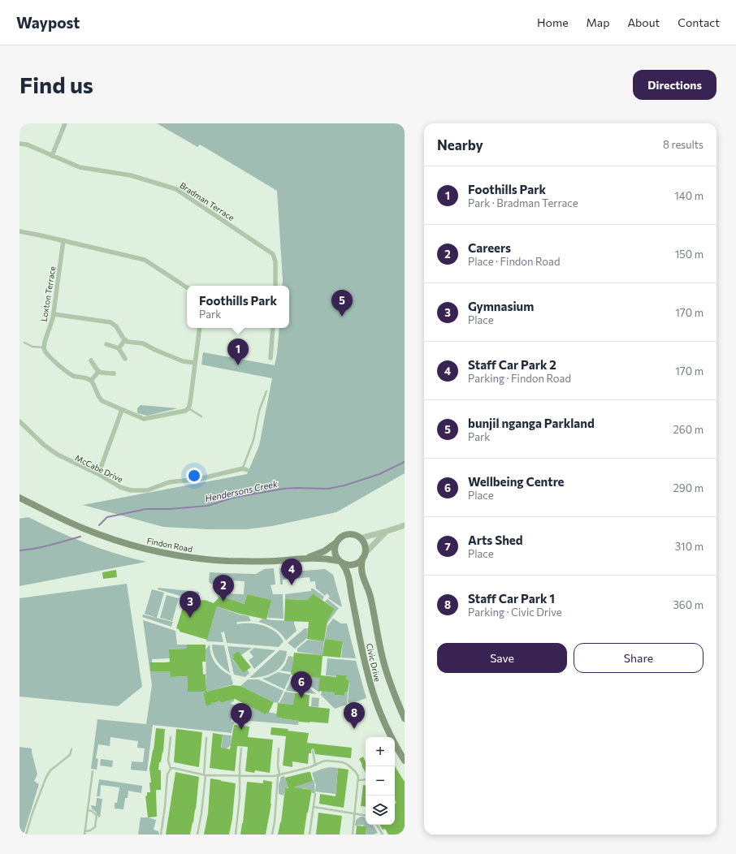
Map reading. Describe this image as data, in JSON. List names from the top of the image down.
{
  "streets": {
    "main road": ["Findon Road", "Civic Drive"],
    "street": ["Bradman Terrace", "Loxton Terrace", "McCabe Drive"]
  },
  "crossings": [
    ["Findon Road", "Civic Drive"]
  ],
  "water": ["Hendersons Creek"],
  "page": {
    "header": "Waypost",
    "nav": [
      "Home",
      "Map",
      "About",
      "Contact"
    ],
    "buttons": [
      "Directions",
      ["Save", "Share"]
    ],
    "title": "Find us",
    "heading": ["Nearby", "8 results"],
    "list": [
      {
        "mark": "1",
        "name": "Foothills Park",
        "note": "Park · Bradman Terrace",
        "value": "140 m"
      },
      {
        "mark": "2",
        "name": "Careers",
        "note": "Place · Findon Road",
        "value": "150 m"
      },
      {
        "mark": "3",
        "name": "Gymnasium",
        "note": "Place",
        "value": "170 m"
      },
      {
        "mark": "4",
        "name": "Staff Car Park 2",
        "note": "Parking · Findon Road",
        "value": "170 m"
      },
      {
        "mark": "5",
        "name": "bunjil nganga Parkland",
        "note": "Park",
        "value": "260 m"
      },
      {
        "mark": "6",
        "name": "Wellbeing Centre",
        "note": "Place",
        "value": "290 m"
      },
      {
        "mark": "7",
        "name": "Arts Shed",
        "note": "Place",
        "value": "310 m"
      },
      {
        "mark": "8",
        "name": "Staff Car Park 1",
        "note": "Parking · Civic Drive",
        "value": "360 m"
      }
    ],
    "popup": ["Foothills Park", "Park"],
    "pins": [
      "5",
      "1",
      "4",
      "2",
      "3",
      "6",
      "8",
      "7"
    ],
    "map_buttons": ["+", "−"]
  }
}
